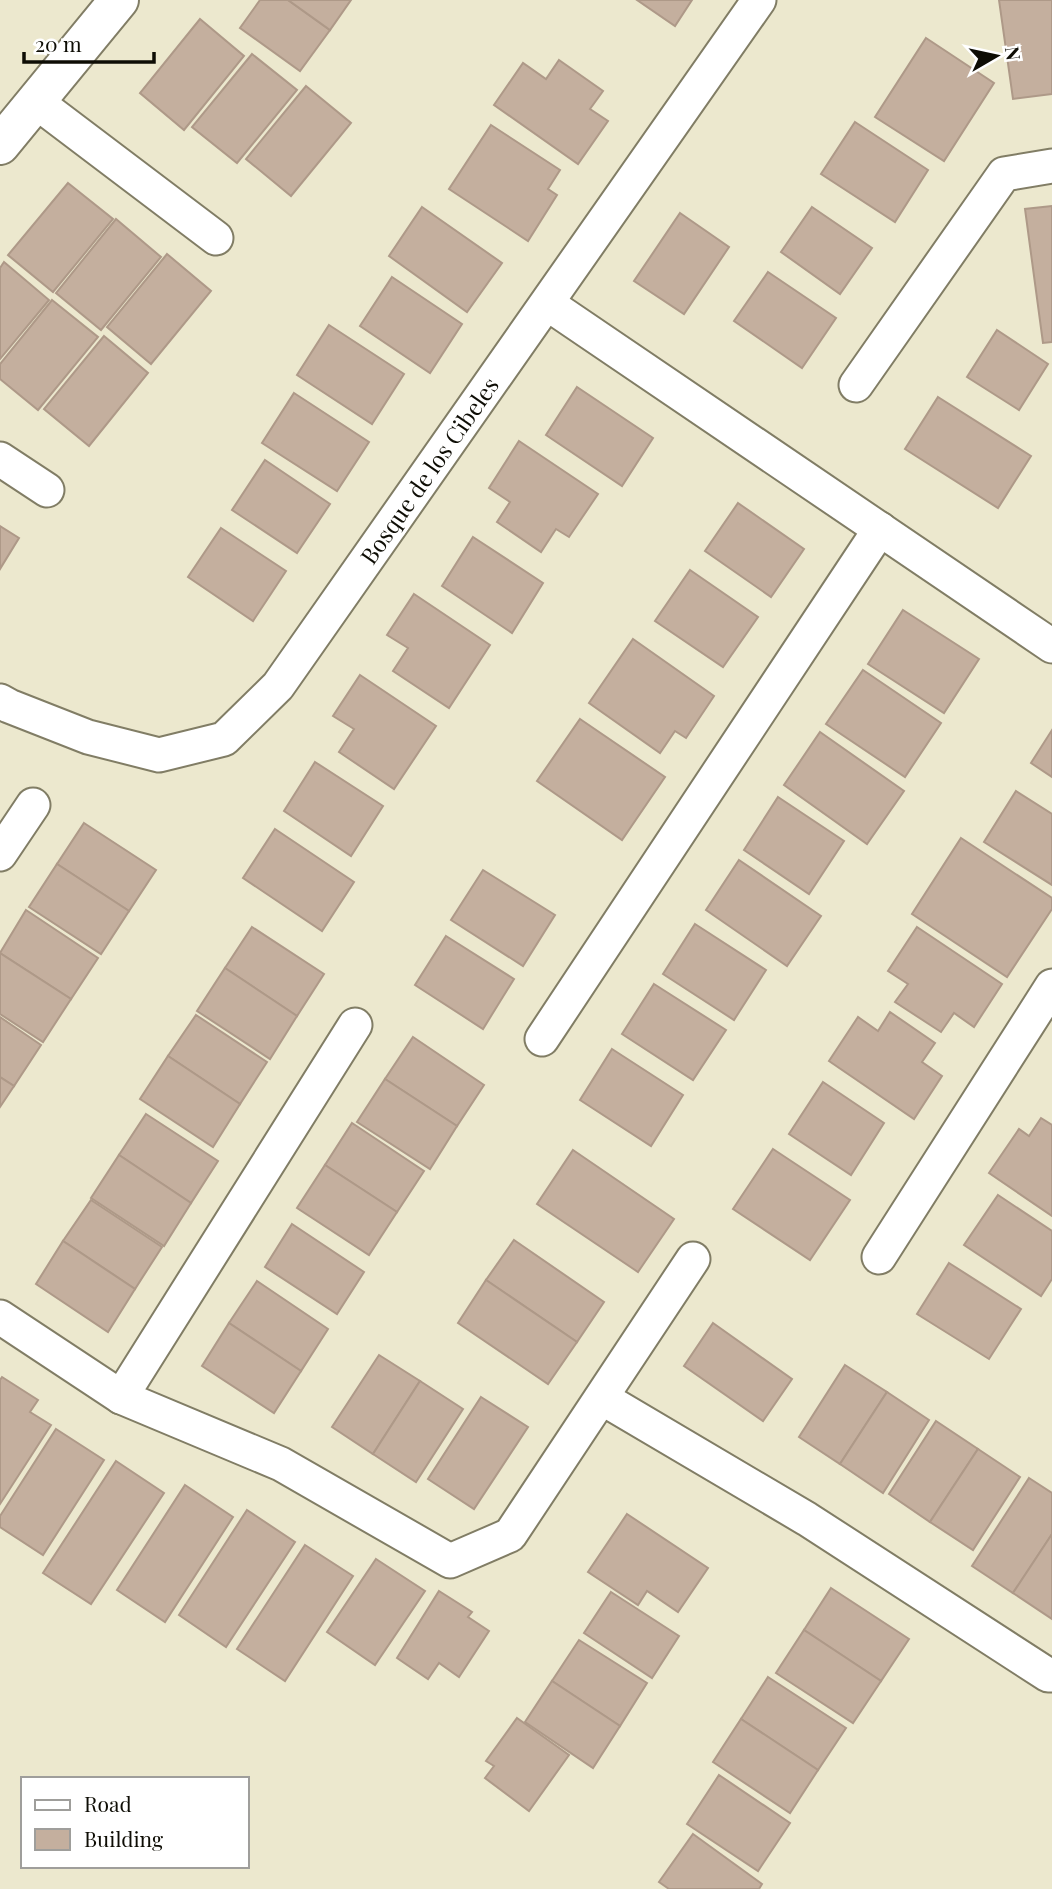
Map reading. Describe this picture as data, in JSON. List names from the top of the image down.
{
  "streets": {
    "street": ["Bosque de los Cibeles"]
  },
  "legend": ["Road", "Building"],
  "scale_bar": "20 m",
  "north": "right"
}
